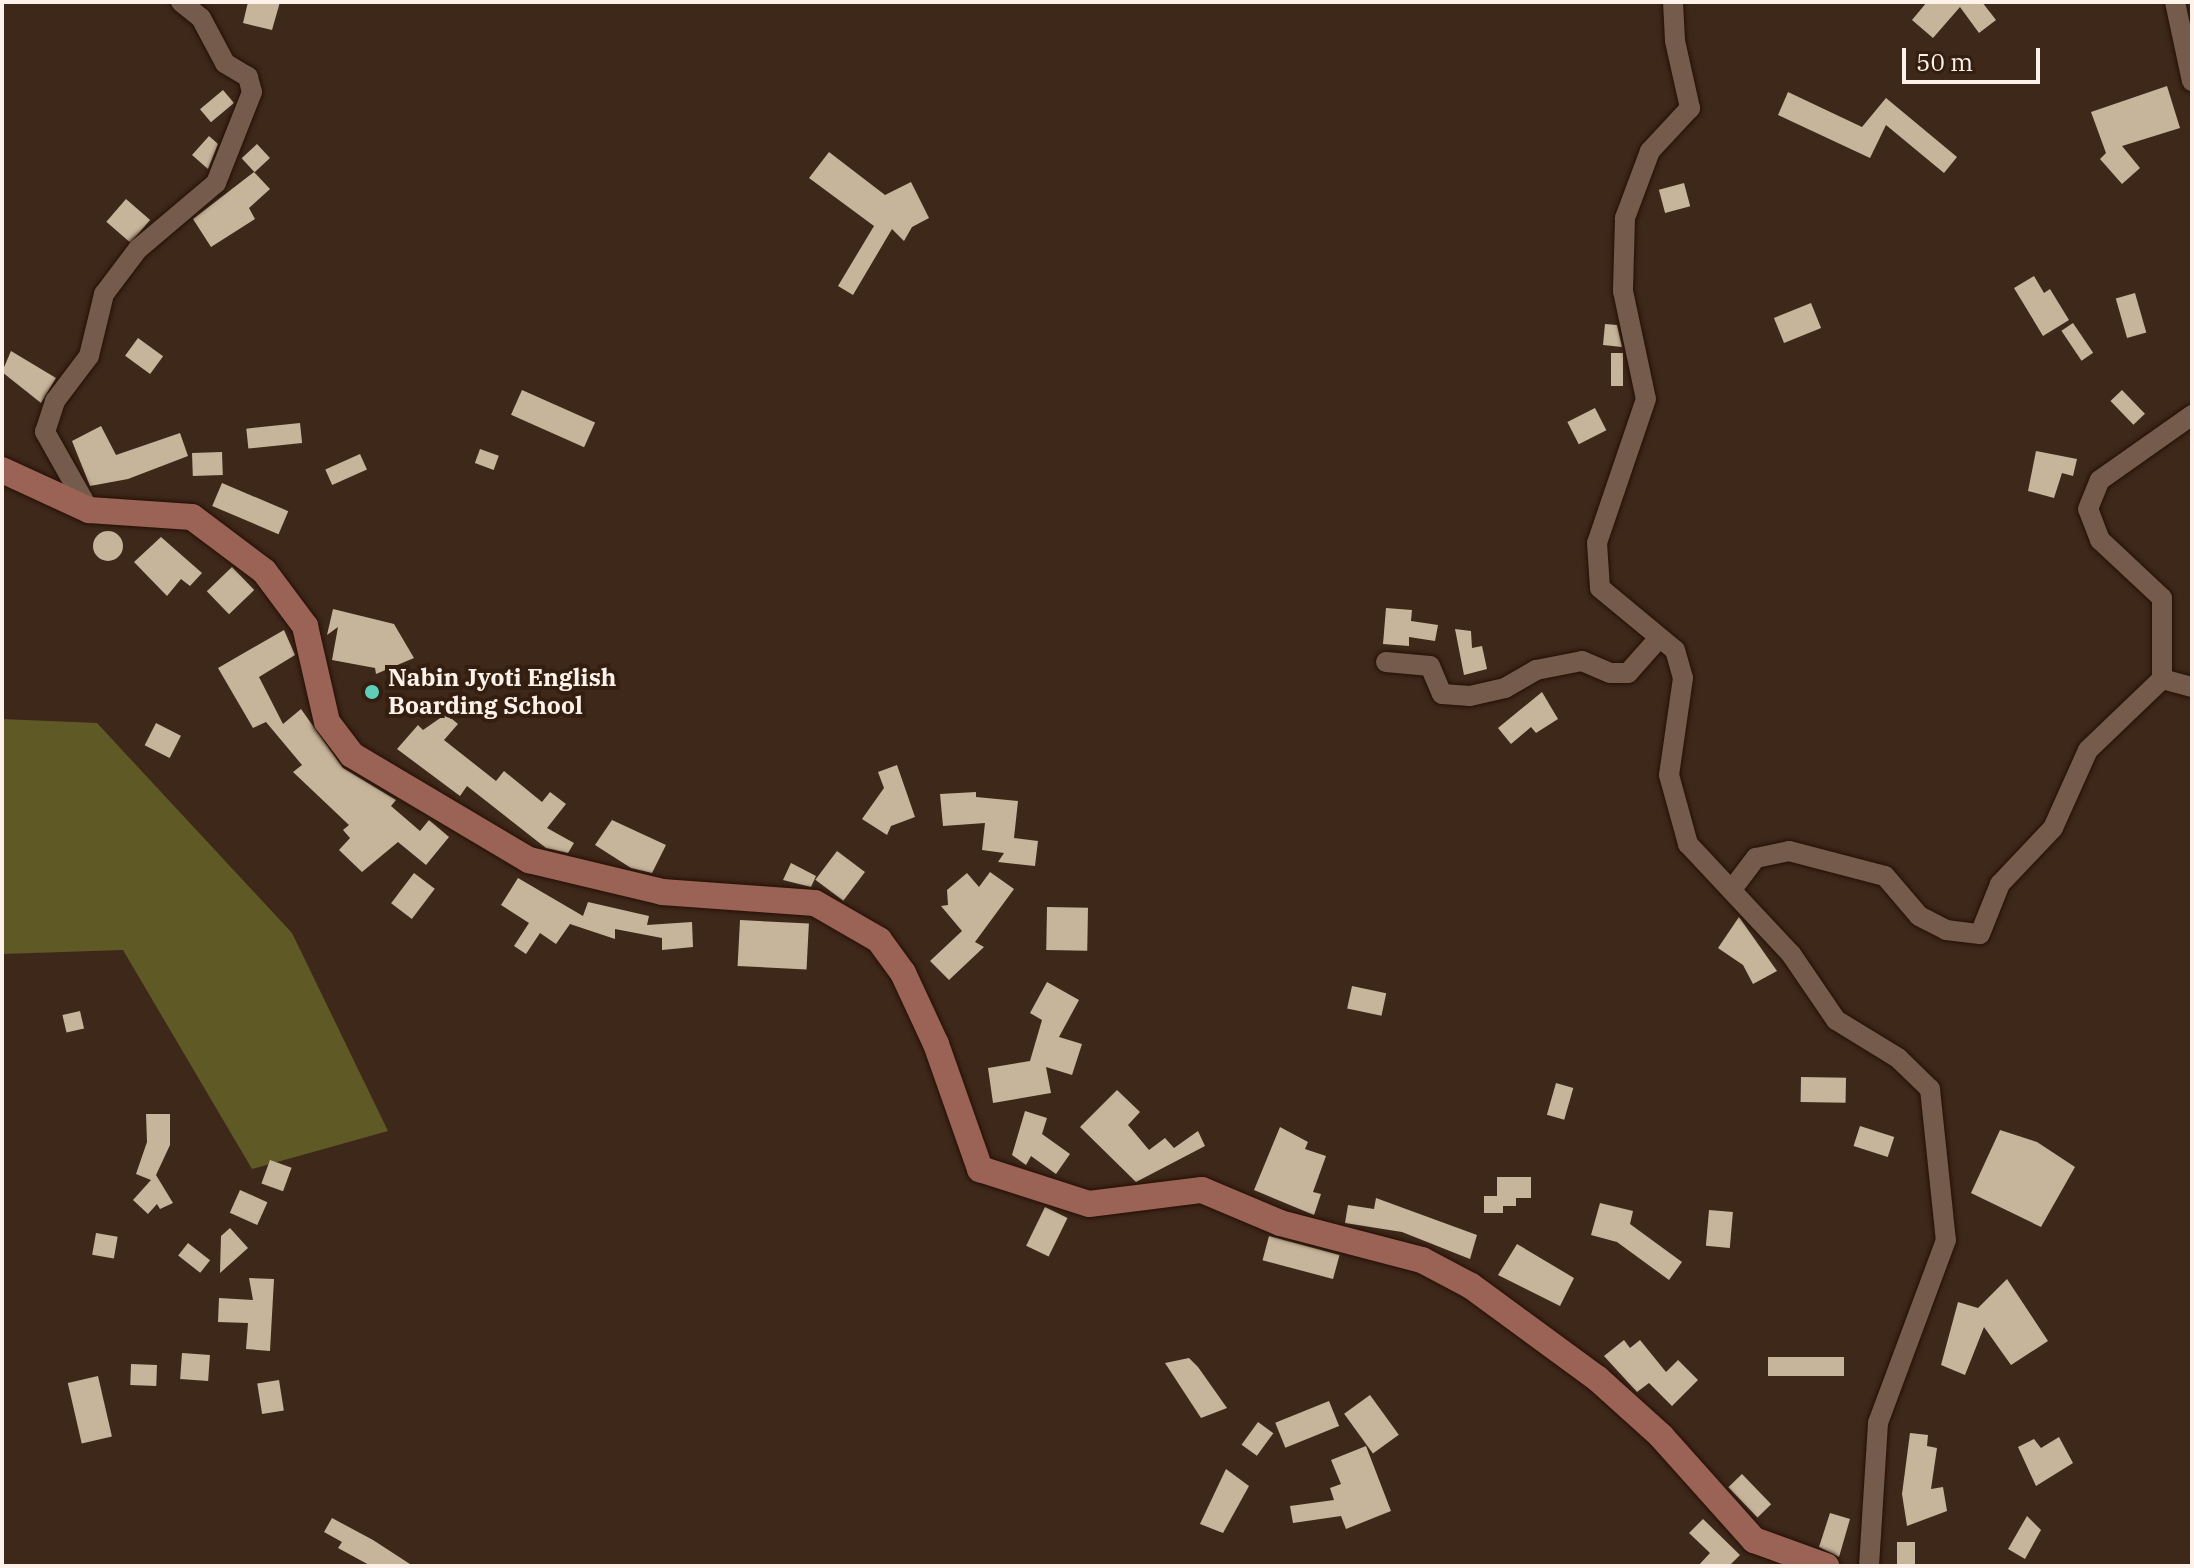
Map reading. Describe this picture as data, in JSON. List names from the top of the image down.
{
  "places": ["Nabin Jyoti English Boarding School"],
  "scale_bar": "50 m"
}
